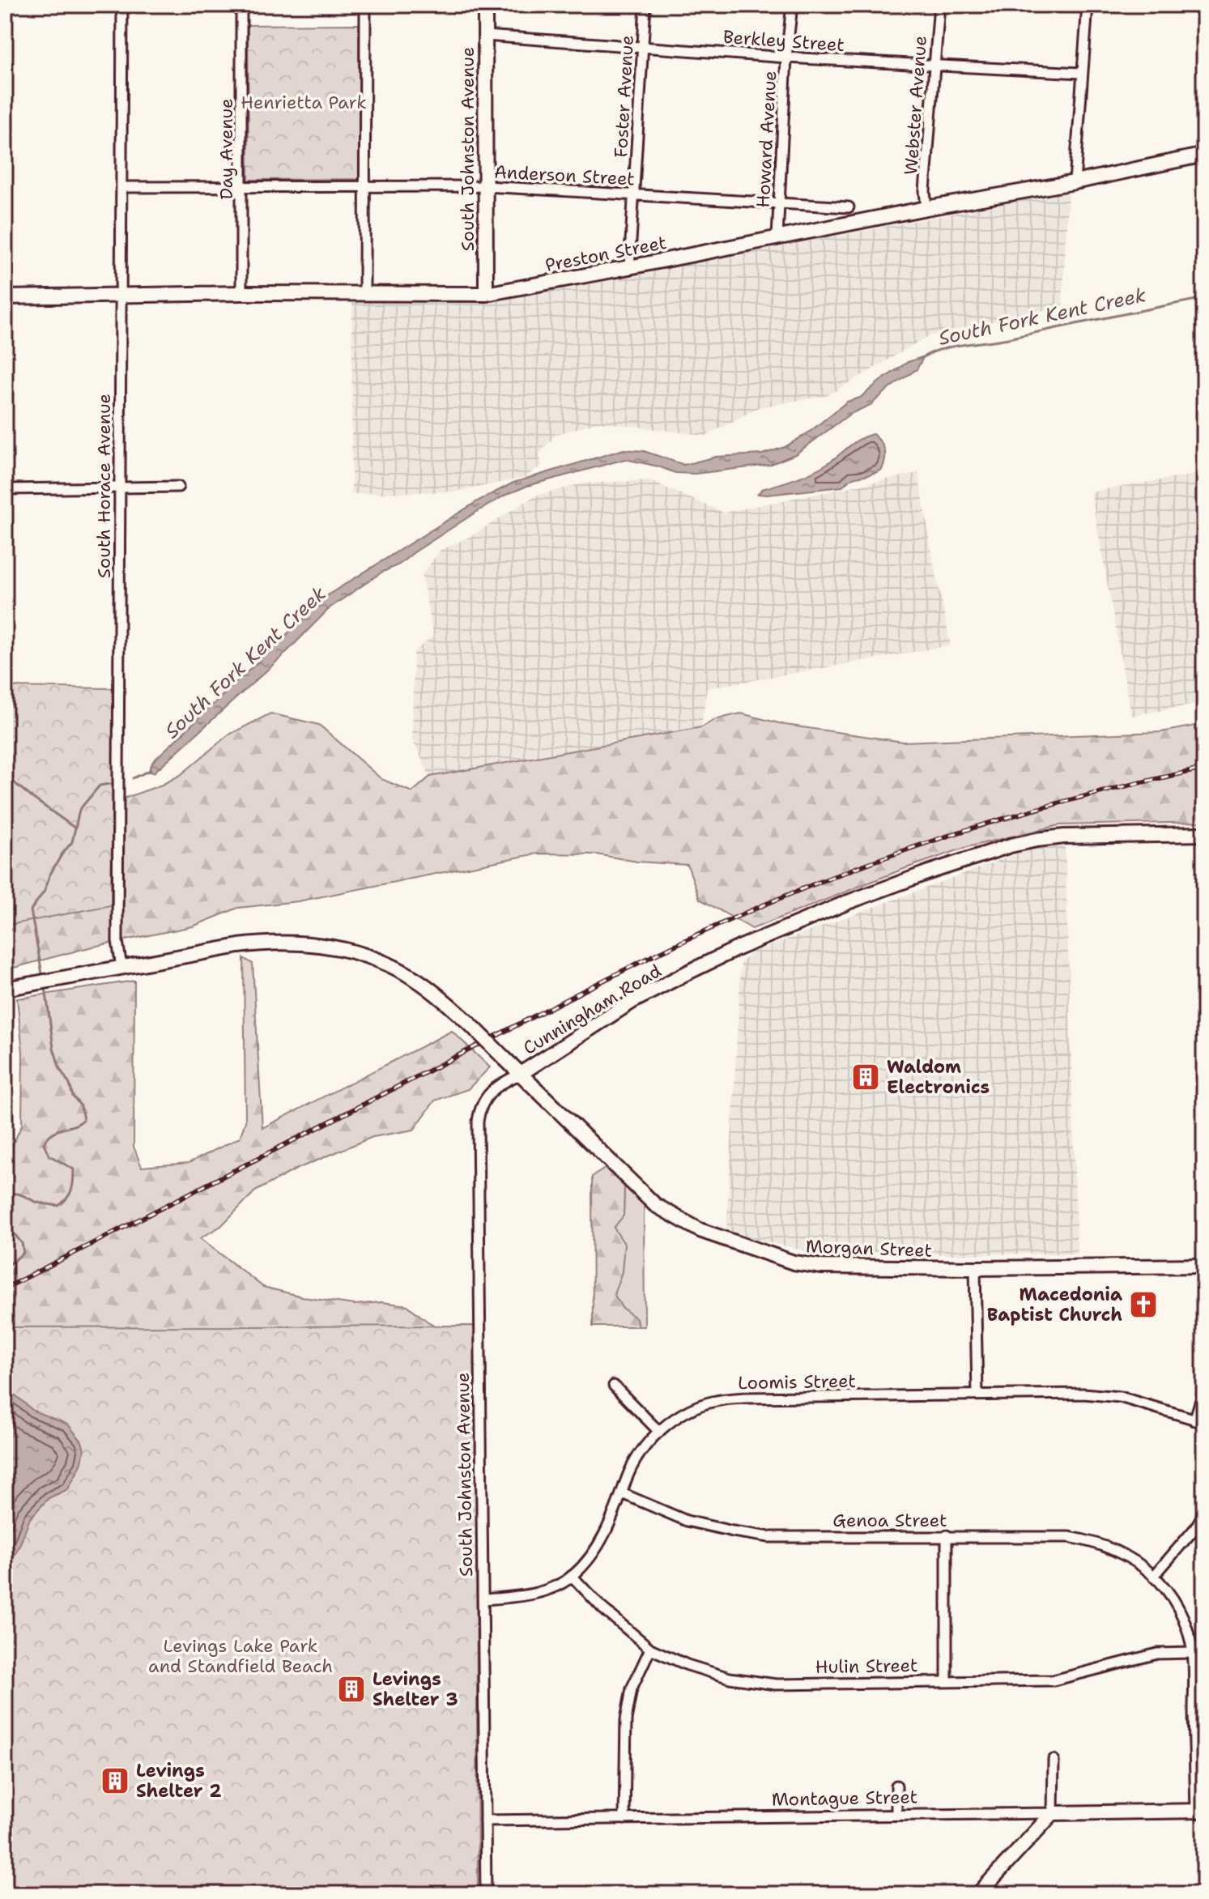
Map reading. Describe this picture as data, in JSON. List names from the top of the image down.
{
  "streets": {
    "street": [
      "Berkley Street",
      "Foster Avenue",
      "Webster Avenue",
      "Howard Avenue",
      "Day Avenue",
      "South Johnston Avenue",
      "Anderson Street",
      "Preston Street",
      "South Horace Avenue",
      "Cunningham Road",
      "Morgan Street",
      "Loomis Street",
      "Genoa Street",
      "Hulin Street",
      "Montague Street"
    ]
  },
  "crossings": [
    ["Berkley Street", "Foster Avenue"],
    ["Berkley Street", "Webster Avenue"],
    ["Berkley Street", "Howard Avenue"],
    ["Berkley Street", "South Johnston Avenue"],
    ["Foster Avenue", "Anderson Street"],
    ["Foster Avenue", "Preston Street"],
    ["Webster Avenue", "Preston Street"],
    ["Howard Avenue", "Anderson Street"],
    ["Howard Avenue", "Preston Street"],
    ["Day Avenue", "Anderson Street"],
    ["Day Avenue", "Preston Street"],
    ["South Johnston Avenue", "Anderson Street"],
    ["South Johnston Avenue", "Preston Street"],
    ["South Johnston Avenue", "Cunningham Road"],
    ["South Johnston Avenue", "Morgan Street"],
    ["South Johnston Avenue", "Loomis Street"],
    ["South Johnston Avenue", "Montague Street"],
    ["Anderson Street", "South Horace Avenue"],
    ["Preston Street", "South Horace Avenue"],
    ["South Horace Avenue", "Cunningham Road"],
    ["Cunningham Road", "Morgan Street"],
    ["Loomis Street", "Genoa Street"],
    ["Loomis Street", "Hulin Street"],
    ["Genoa Street", "Hulin Street"],
    ["Genoa Street", "Montague Street"]
  ],
  "water": ["South Fork Kent Creek"],
  "parks": ["Henrietta Park", "Levings Lake Park and Standfield Beach"],
  "places": {
    "building": ["Waldom Electronics", "Levings Shelter 3", "Levings Shelter 2"],
    "church": ["Macedonia Baptist Church"]
  }
}
